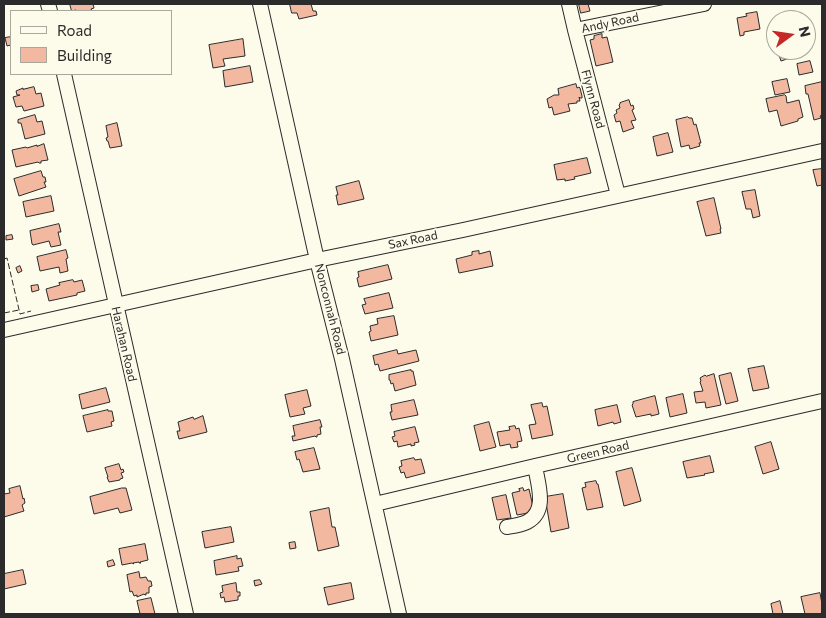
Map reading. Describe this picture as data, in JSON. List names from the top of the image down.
{
  "streets": {
    "street": [
      "Andy Road",
      "Flynn Road",
      "Sax Road",
      "Nonconnah Road",
      "Harahan Road",
      "Green Road"
    ]
  },
  "crossings": [
    ["Andy Road", "Flynn Road"],
    ["Flynn Road", "Sax Road"],
    ["Sax Road", "Nonconnah Road"],
    ["Sax Road", "Harahan Road"],
    ["Nonconnah Road", "Green Road"]
  ],
  "legend": ["Road", "Building"],
  "north": "right"
}
